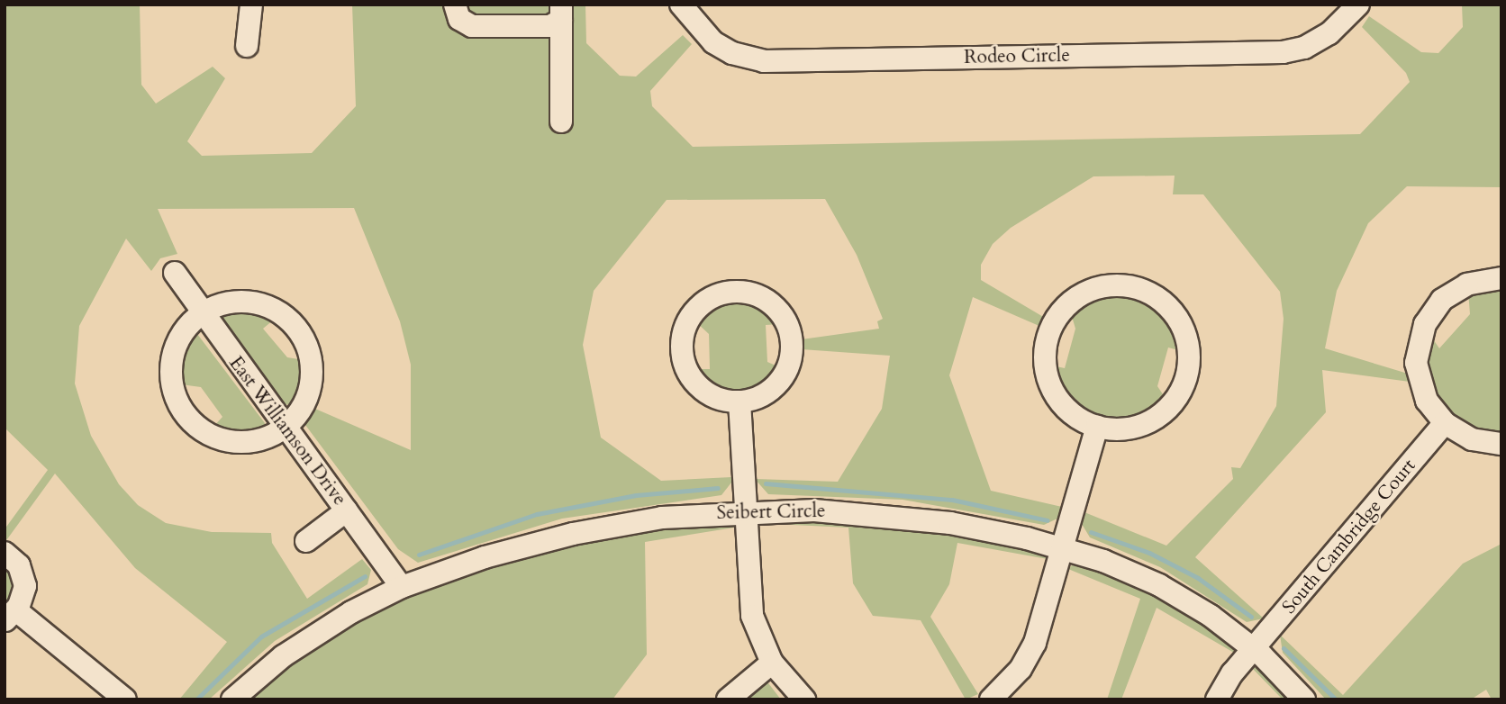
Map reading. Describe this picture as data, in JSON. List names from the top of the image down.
{
  "streets": {
    "street": [
      "Rodeo Circle",
      "East Williamson Drive",
      "Seibert Circle",
      "South Cambridge Court"
    ]
  },
  "crossings": [
    ["East Williamson Drive", "Seibert Circle"],
    ["Seibert Circle", "South Cambridge Court"]
  ]
}
